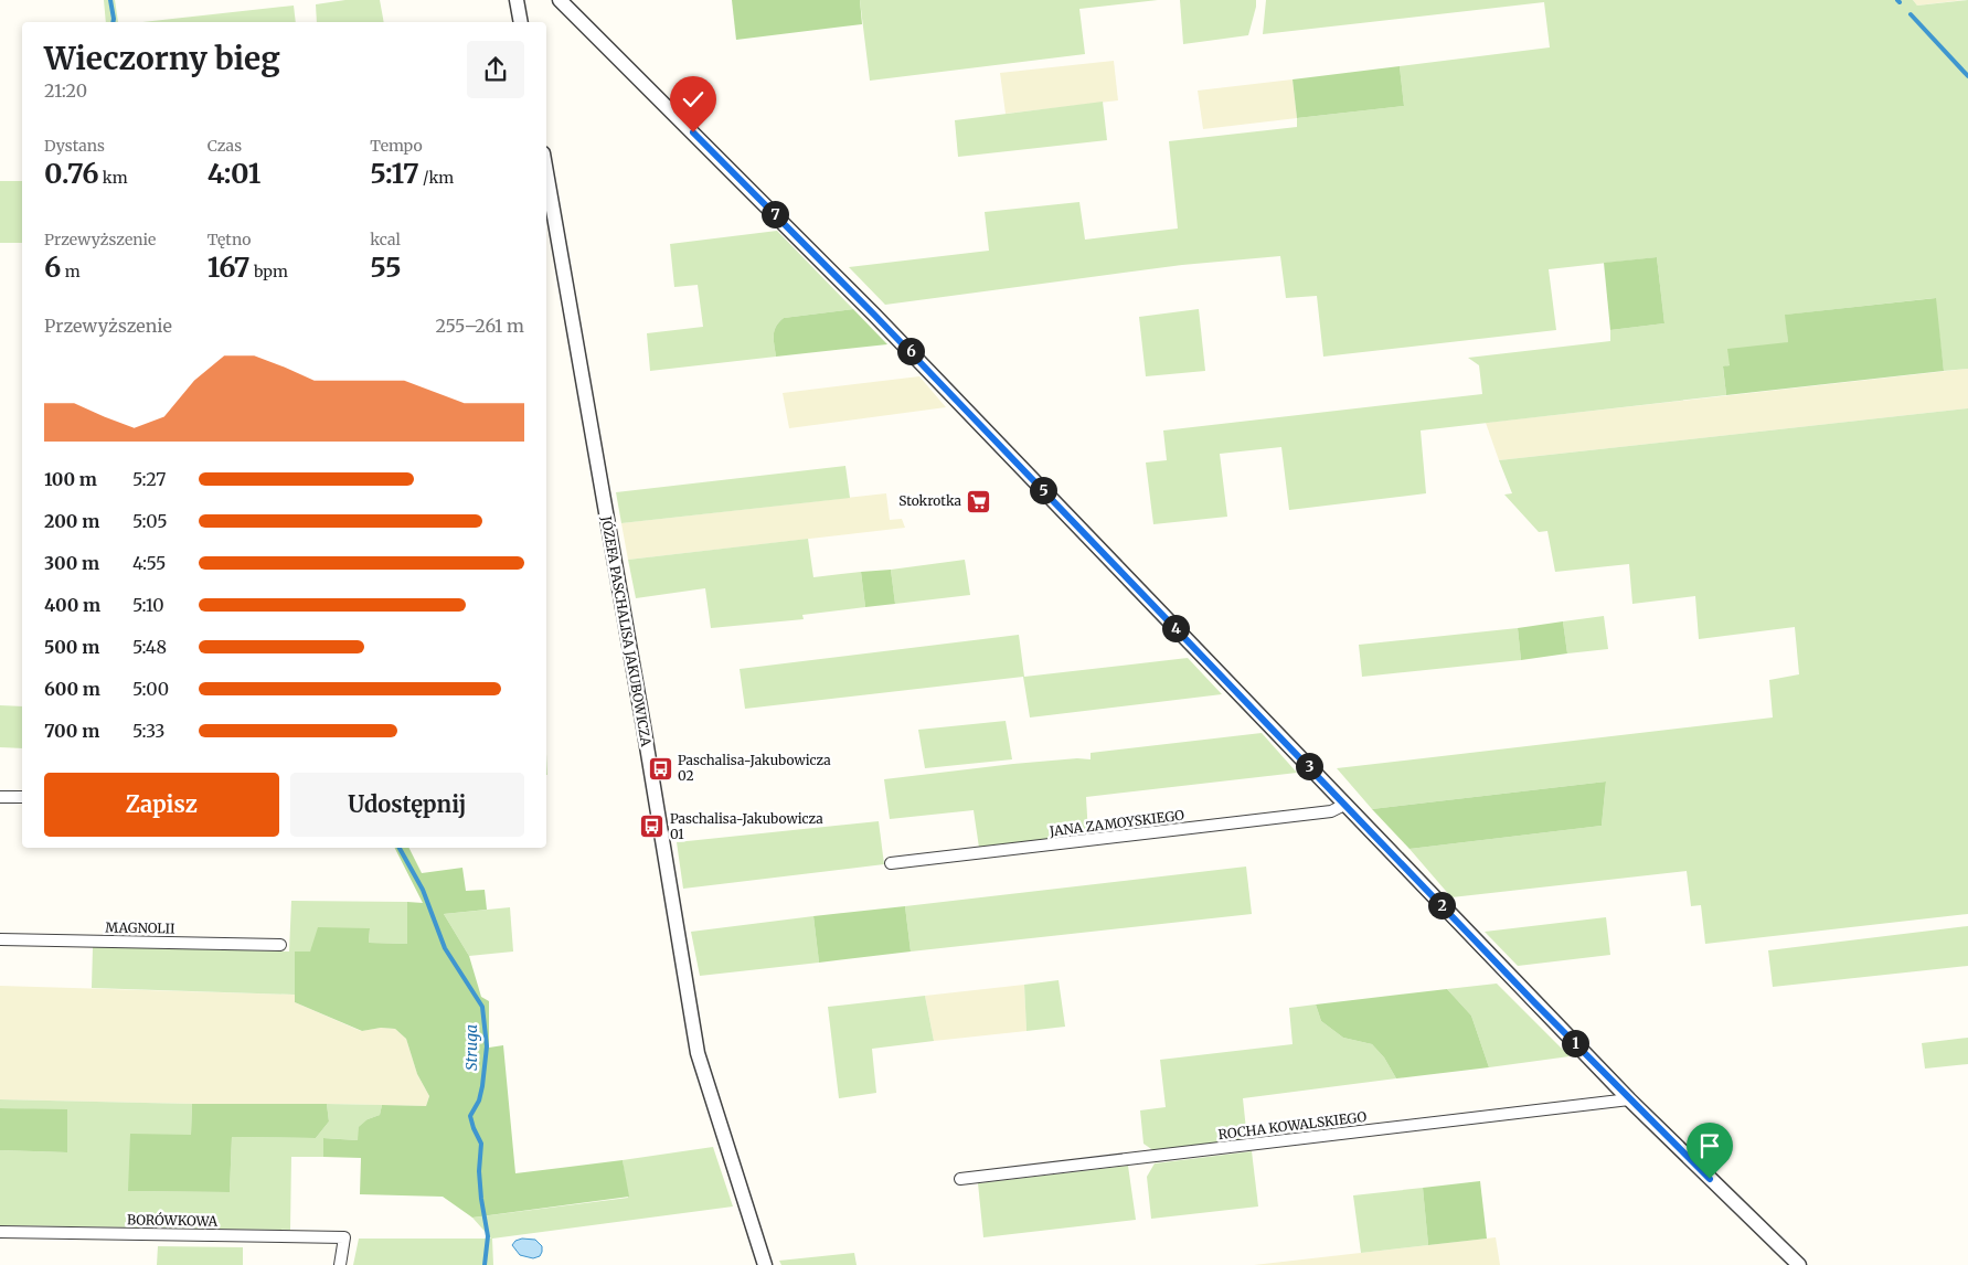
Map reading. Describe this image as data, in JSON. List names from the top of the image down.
{
  "streets": {
    "street": [
      "JÓZEFA PASCHALISA JAKUBOWICZA",
      "JANA ZAMOYSKIEGO",
      "MAGNOLII",
      "ROCHA KOWALSKIEGO",
      "BORÓWKOWA"
    ]
  },
  "water": ["Struga"],
  "places": {
    "supermarket": ["Stokrotka"],
    "bus stop": ["Paschalisa-Jakubowicza 02", "Paschalisa-Jakubowicza 01"]
  },
  "page": {
    "heading": ["Wieczorny bieg", "21:20"],
    "stats": [
      ["Dystans", "0.76 km"],
      ["Czas", "4:01"],
      ["Tempo", "5:17 /km"],
      ["Przewyższenie", "6 m"],
      ["Tętno", "167 bpm"],
      ["kcal", "55"]
    ],
    "pins": [
      "7",
      "6",
      "5",
      "4",
      "3",
      "2",
      "1"
    ],
    "chart": ["Przewyższenie", "255–261 m"],
    "list": [
      {
        "name": "100 m",
        "note": "5:27"
      },
      {
        "name": "200 m",
        "note": "5:05"
      },
      {
        "name": "300 m",
        "note": "4:55"
      },
      {
        "name": "400 m",
        "note": "5:10"
      },
      {
        "name": "500 m",
        "note": "5:48"
      },
      {
        "name": "600 m",
        "note": "5:00"
      },
      {
        "name": "700 m",
        "note": "5:33"
      }
    ],
    "buttons": ["Zapisz", "Udostępnij"]
  }
}
